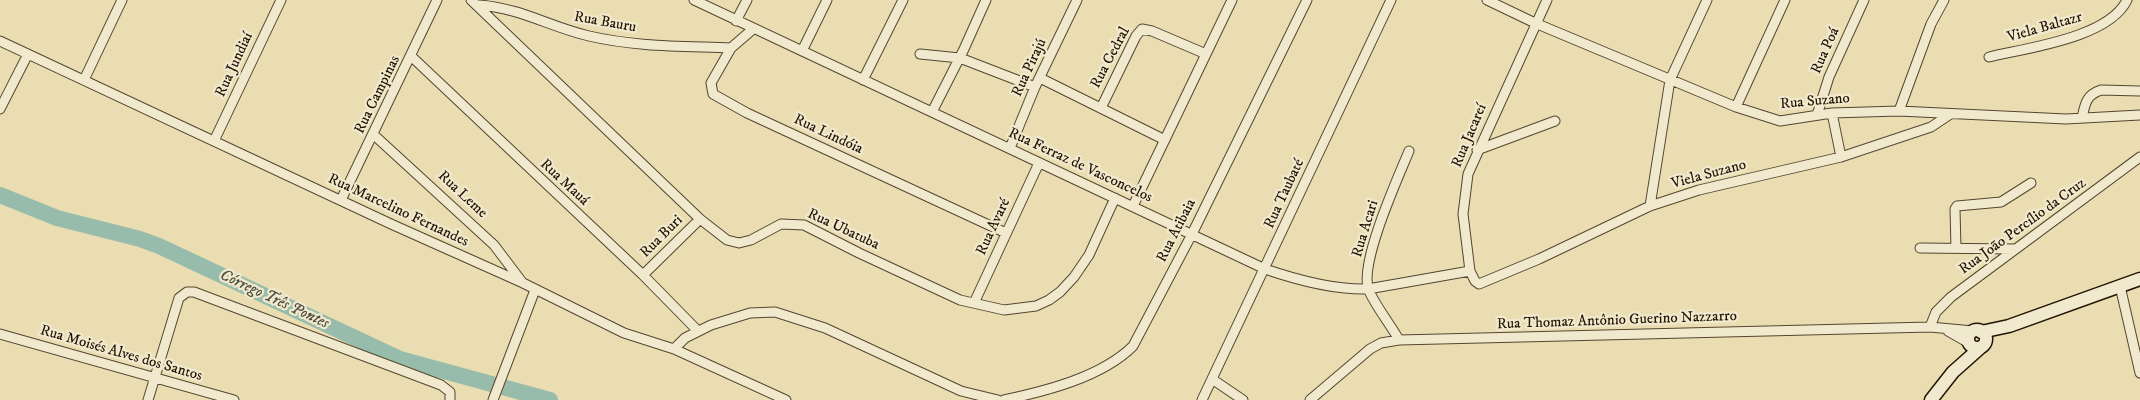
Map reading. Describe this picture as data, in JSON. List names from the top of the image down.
{
  "streets": {
    "street": [
      "Rua Bauru",
      "Viela Baltazr",
      "Rua Poá",
      "Rua Cedral",
      "Rua Jundiaí",
      "Rua Pirajú",
      "Rua Campinas",
      "Rua Suzano",
      "Rua Lindóia",
      "Rua Jacareí",
      "Rua Ferraz de Vasconcelos",
      "Viela Suzano",
      "Rua Mauá",
      "Rua Taubaté",
      "Rua Leme",
      "Rua Marcelino Fernandes",
      "Rua Avaré",
      "Rua João Percílio da Cruz",
      "Rua Acari",
      "Rua Ubatuba",
      "Rua Atibaia",
      "Rua Buri",
      "Rua Thomaz Antônio Guerino Nazzarro",
      "Rua Moisés Alves dos Santos"
    ]
  },
  "crossings": [
    ["Rua Bauru", "Rua Lindóia"],
    ["Rua Bauru", "Rua Ubatuba"],
    ["Rua Poá", "Rua Suzano"],
    ["Rua Jundiaí", "Rua Marcelino Fernandes"],
    ["Rua Pirajú", "Rua Ferraz de Vasconcelos"],
    ["Rua Campinas", "Rua Mauá"],
    ["Rua Campinas", "Rua Leme"],
    ["Rua Campinas", "Rua Marcelino Fernandes"],
    ["Rua Suzano", "Rua Jacareí"],
    ["Rua Suzano", "Viela Suzano"],
    ["Rua Lindóia", "Rua Ferraz de Vasconcelos"],
    ["Rua Lindóia", "Rua Avaré"],
    ["Rua Jacareí", "Rua Ferraz de Vasconcelos"],
    ["Rua Jacareí", "Viela Suzano"],
    ["Rua Ferraz de Vasconcelos", "Viela Suzano"],
    ["Rua Ferraz de Vasconcelos", "Rua Taubaté"],
    ["Rua Ferraz de Vasconcelos", "Rua Avaré"],
    ["Rua Ferraz de Vasconcelos", "Rua Acari"],
    ["Rua Ferraz de Vasconcelos", "Rua Ubatuba"],
    ["Rua Ferraz de Vasconcelos", "Rua Atibaia"],
    ["Rua Mauá", "Rua Buri"],
    ["Rua Leme", "Rua Marcelino Fernandes"],
    ["Rua Avaré", "Rua Ubatuba"],
    ["Rua João Percílio da Cruz", "Rua Thomaz Antônio Guerino Nazzarro"],
    ["Rua Ubatuba", "Rua Buri"]
  ],
  "water": ["Córrego Três Pontes"]
}
